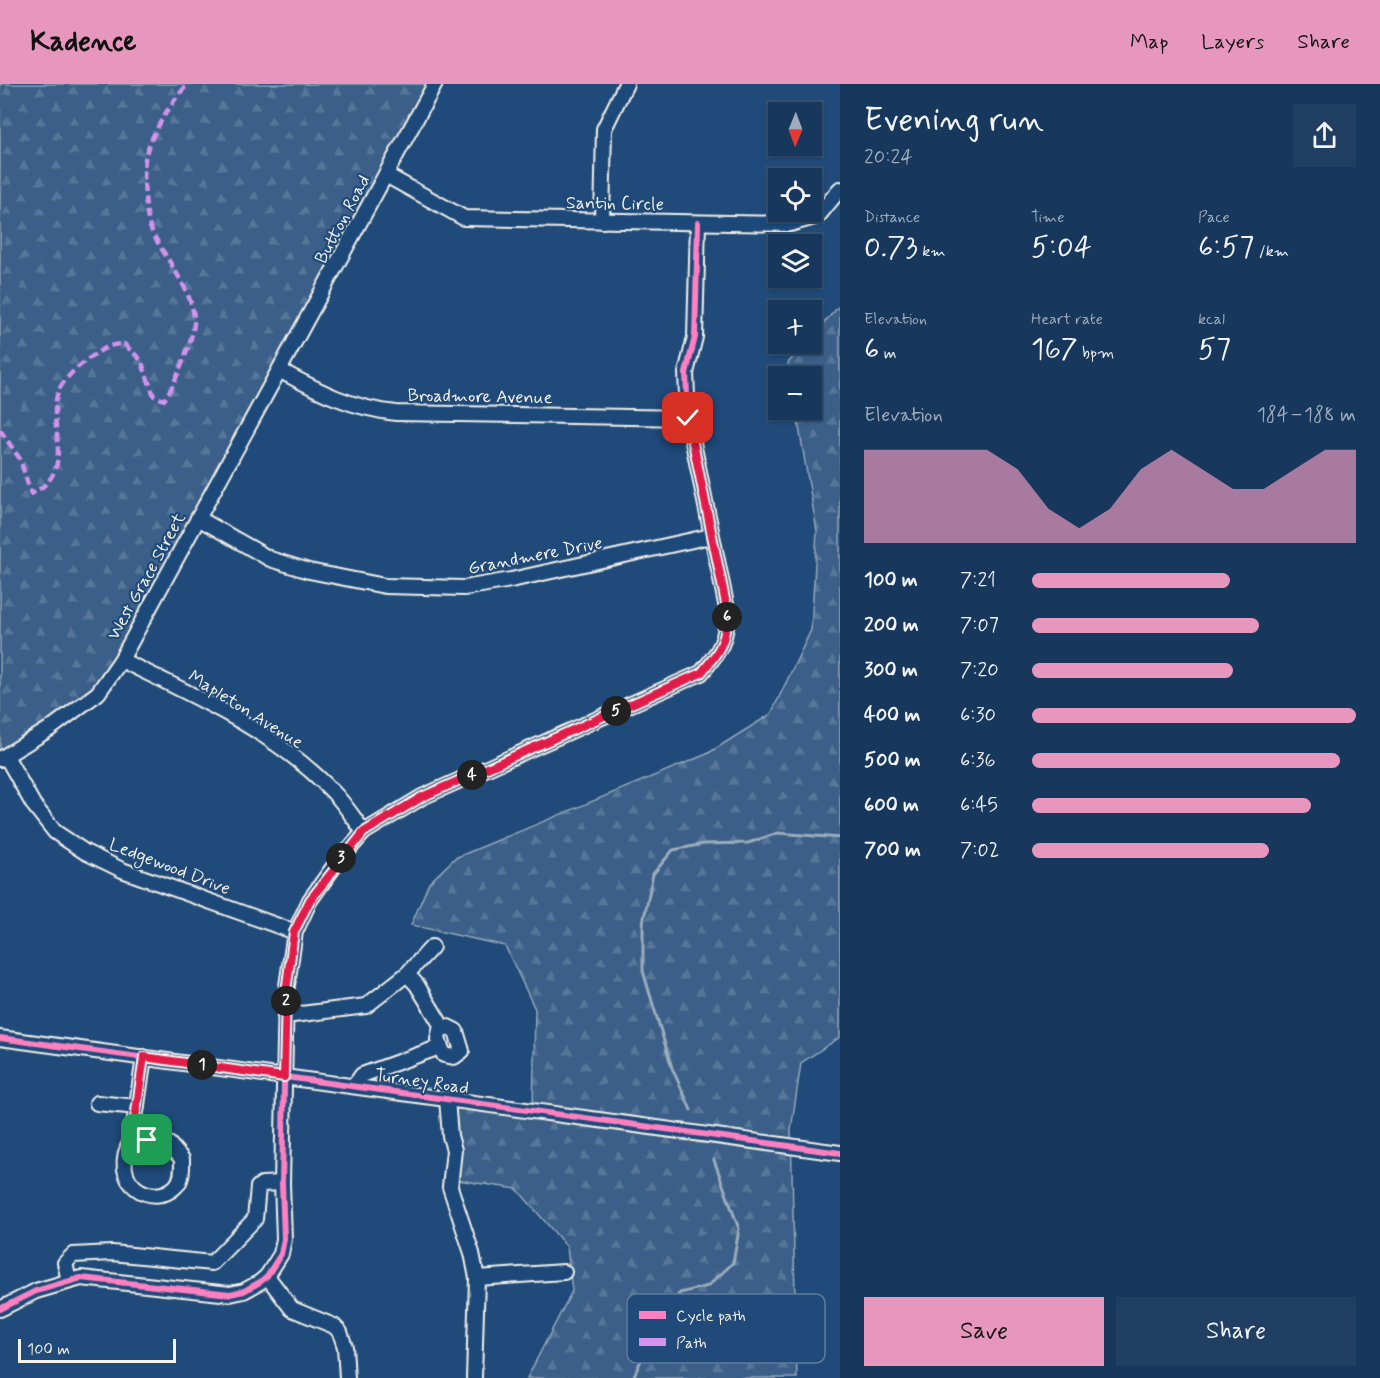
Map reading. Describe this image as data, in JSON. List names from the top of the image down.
{
  "streets": {
    "street": [
      "Santin Circle",
      "Button Road",
      "Broadmore Avenue",
      "Grandmere Drive",
      "West Grace Street",
      "Mapleton Avenue",
      "Ledgewood Drive",
      "Turney Road"
    ]
  },
  "crossings": [
    ["Santin Circle", "Button Road"],
    ["Button Road", "Broadmore Avenue"],
    ["Button Road", "West Grace Street"],
    ["Broadmore Avenue", "West Grace Street"],
    ["Grandmere Drive", "West Grace Street"],
    ["West Grace Street", "Mapleton Avenue"],
    ["West Grace Street", "Ledgewood Drive"]
  ],
  "legend": ["Cycle path", "Path"],
  "scale_bar": "100 m",
  "north": "bottom",
  "page": {
    "header": "Kadence",
    "nav": ["Map", "Layers", "Share"],
    "heading": ["Evening run", "20:24"],
    "map_buttons": ["+", "−"],
    "stats": [
      ["Distance", "0.73 km"],
      ["Time", "5:04"],
      ["Pace", "6:57 /km"],
      ["Elevation", "6 m"],
      ["Heart rate", "167 bpm"],
      ["kcal", "57"]
    ],
    "chart": ["Elevation", "184–188 m"],
    "list": [
      {
        "name": "100 m",
        "note": "7:21"
      },
      {
        "name": "200 m",
        "note": "7:07"
      },
      {
        "name": "300 m",
        "note": "7:20"
      },
      {
        "name": "400 m",
        "note": "6:30"
      },
      {
        "name": "500 m",
        "note": "6:36"
      },
      {
        "name": "600 m",
        "note": "6:45"
      },
      {
        "name": "700 m",
        "note": "7:02"
      }
    ],
    "pins": [
      "6",
      "5",
      "4",
      "3",
      "2",
      "1"
    ],
    "buttons": ["Save", "Share"],
    "scale": "100 m"
  }
}
